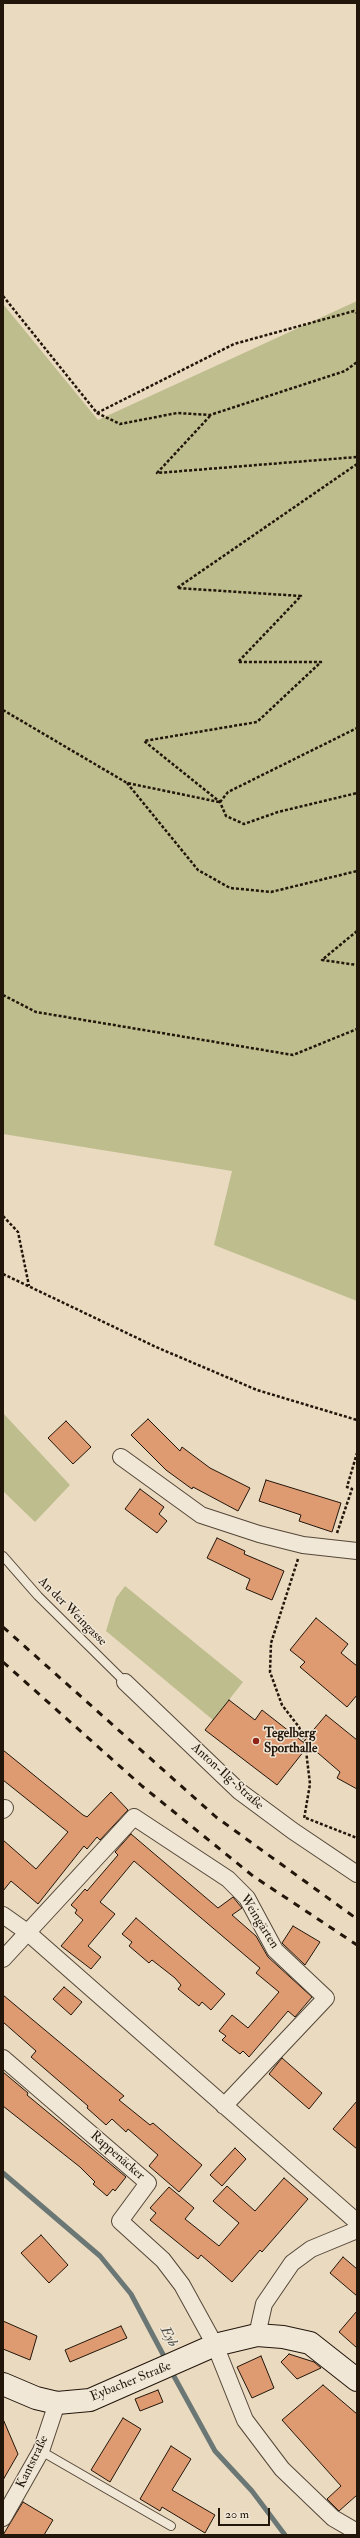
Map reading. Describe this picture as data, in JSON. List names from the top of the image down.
{
  "streets": {
    "main road": ["Eybacher Straße"],
    "street": [
      "Anton-Ilg-Straße",
      "Weingärten",
      "Rappenäcker",
      "Kantstraße"
    ],
    "lane": ["An der Weingasse"]
  },
  "crossings": [
    ["An der Weingasse", "Anton-Ilg-Straße"],
    ["Rappenäcker", "Eybacher Straße"],
    ["Eybacher Straße", "Kantstraße"]
  ],
  "water": ["Eyb"],
  "places": ["Tegelberg Sporthalle"],
  "scale_bar": "20 m"
}
